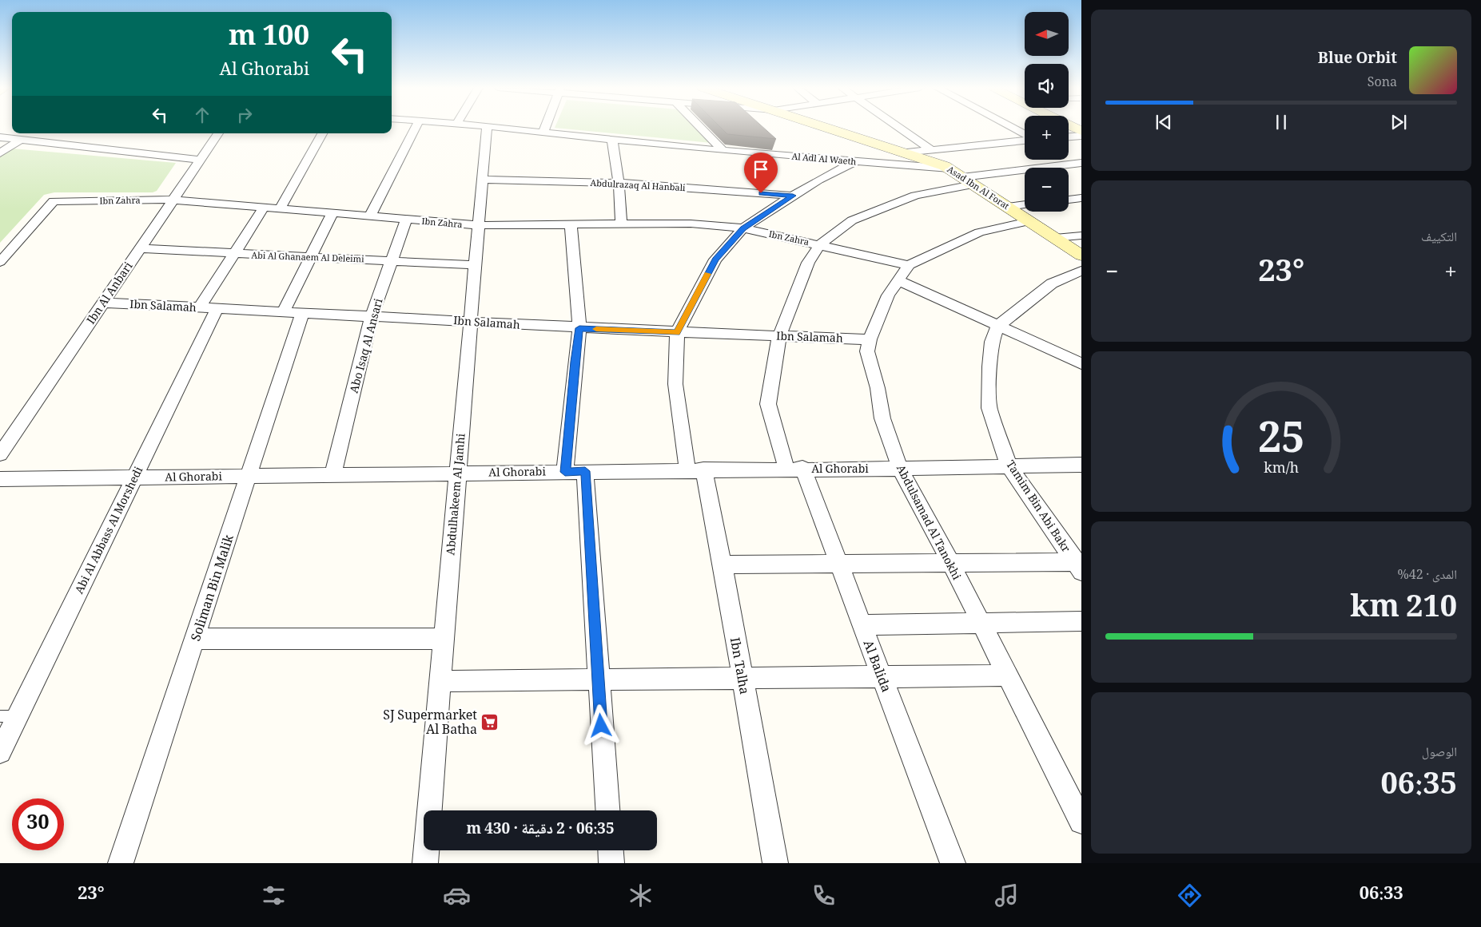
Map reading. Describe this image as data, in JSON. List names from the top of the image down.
{
  "streets": {
    "street": [
      "Al Adl Al Waeth",
      "Abdulrazaq Al Hanbali",
      "Asad Ibn Al Forat",
      "Ibn Zahra",
      "Abi Al Ghanaem Al Deleimi",
      "Ibn Al Anbari",
      "Ibn Salamah",
      "Abo Isaq Al Ansari",
      "Al Ghorabi",
      "Abdulhakeem Al Jamhi",
      "Tamim Bin Abi Bakr",
      "Abdulsamad Al Tanokhi",
      "Abi Al Abbass Al Morshedi",
      "Soliman Bin Malik",
      "Ibn Talha",
      "Al Balida"
    ]
  },
  "crossings": [
    ["Al Adl Al Waeth", "Asad Ibn Al Forat"],
    ["Al Adl Al Waeth", "Ibn Talha"],
    ["Abdulrazaq Al Hanbali", "Abdulhakeem Al Jamhi"],
    ["Abdulrazaq Al Hanbali", "Ibn Talha"],
    ["Ibn Zahra", "Ibn Al Anbari"],
    ["Ibn Zahra", "Abo Isaq Al Ansari"],
    ["Ibn Zahra", "Abdulhakeem Al Jamhi"],
    ["Ibn Zahra", "Abdulsamad Al Tanokhi"],
    ["Ibn Zahra", "Abi Al Abbass Al Morshedi"],
    ["Ibn Zahra", "Ibn Talha"],
    ["Ibn Zahra", "Al Balida"],
    ["Abi Al Ghanaem Al Deleimi", "Ibn Al Anbari"],
    ["Abi Al Ghanaem Al Deleimi", "Abo Isaq Al Ansari"],
    ["Abi Al Ghanaem Al Deleimi", "Abdulhakeem Al Jamhi"],
    ["Abi Al Ghanaem Al Deleimi", "Abi Al Abbass Al Morshedi"],
    ["Ibn Al Anbari", "Ibn Salamah"],
    ["Ibn Salamah", "Abo Isaq Al Ansari"],
    ["Ibn Salamah", "Abdulhakeem Al Jamhi"],
    ["Ibn Salamah", "Abdulsamad Al Tanokhi"],
    ["Ibn Salamah", "Abi Al Abbass Al Morshedi"],
    ["Ibn Salamah", "Soliman Bin Malik"],
    ["Ibn Salamah", "Ibn Talha"],
    ["Ibn Salamah", "Al Balida"],
    ["Abo Isaq Al Ansari", "Al Ghorabi"],
    ["Al Ghorabi", "Abdulhakeem Al Jamhi"],
    ["Al Ghorabi", "Tamim Bin Abi Bakr"],
    ["Al Ghorabi", "Abdulsamad Al Tanokhi"],
    ["Al Ghorabi", "Abi Al Abbass Al Morshedi"],
    ["Al Ghorabi", "Soliman Bin Malik"],
    ["Al Ghorabi", "Ibn Talha"],
    ["Al Ghorabi", "Al Balida"]
  ],
  "places": {
    "supermarket": ["SJ Supermarket Al Batha"]
  },
  "north": "left",
  "page": {
    "map_buttons": ["+", "−"],
    "turn": ["100 m", "Al Ghorabi"],
    "song": ["Blue Orbit", "Sona"],
    "tile": [
      "التكييف",
      ["المدى · 42%", "210 km"],
      ["الوصول", "06:35"]
    ],
    "heat": ["−", "23°", "+"],
    "limit": "30",
    "trip": "06:35 · 2 دقيقة · 430 m",
    "tabs": ["06:33", "23°"],
    "gauge": ["25", "km/h"]
  }
}
